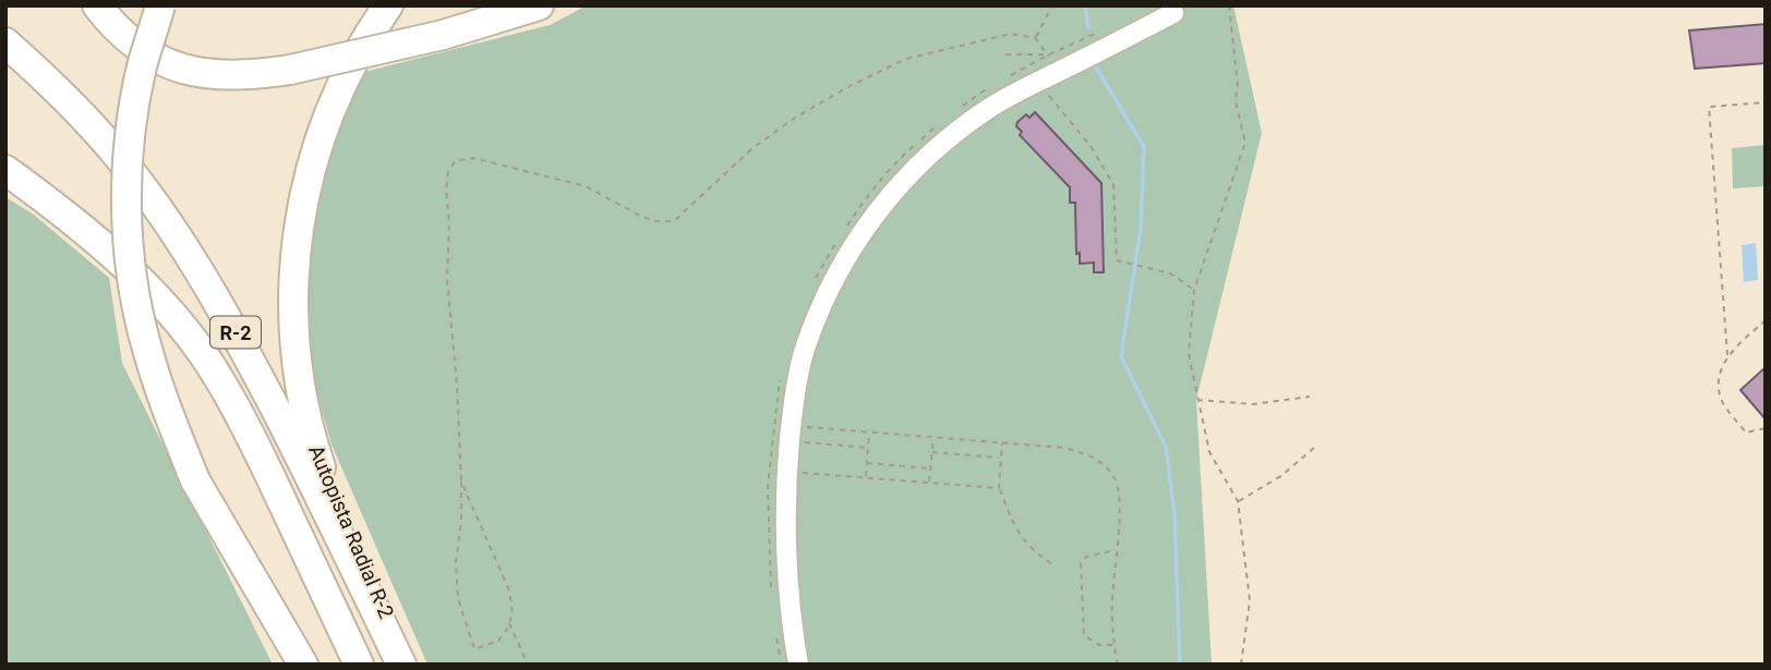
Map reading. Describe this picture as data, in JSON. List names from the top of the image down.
{
  "streets": {
    "highway": ["R-2", "Autopista Radial R-2"]
  }
}
